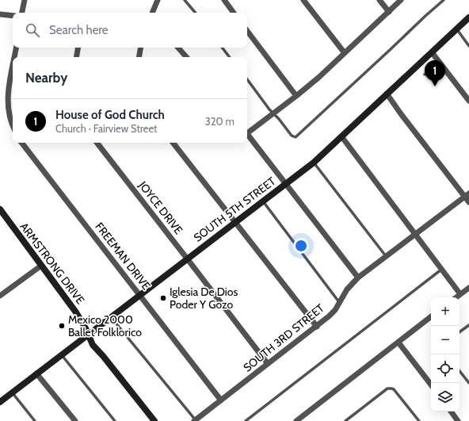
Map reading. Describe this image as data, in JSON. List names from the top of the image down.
{
  "streets": {
    "street": [
      "JOYCE DRIVE",
      "SOUTH 5TH STREET",
      "FREEMAN DRIVE",
      "ARMSTRONG DRIVE",
      "SOUTH 3RD STREET"
    ]
  },
  "crossings": [
    ["JOYCE DRIVE", "SOUTH 5TH STREET"],
    ["JOYCE DRIVE", "SOUTH 3RD STREET"],
    ["SOUTH 5TH STREET", "FREEMAN DRIVE"],
    ["SOUTH 5TH STREET", "ARMSTRONG DRIVE"],
    ["FREEMAN DRIVE", "SOUTH 3RD STREET"]
  ],
  "places": ["Iglesia De Dios Poder Y Gozo", "Mexico 2000 Ballet Folklorico"],
  "page": {
    "search": "Search here",
    "heading": "Nearby",
    "pins": "1",
    "list": [
      {
        "mark": "1",
        "name": "House of God Church",
        "note": "Church · Fairview Street",
        "value": "320 m"
      }
    ],
    "map_buttons": ["+", "−"]
  }
}
